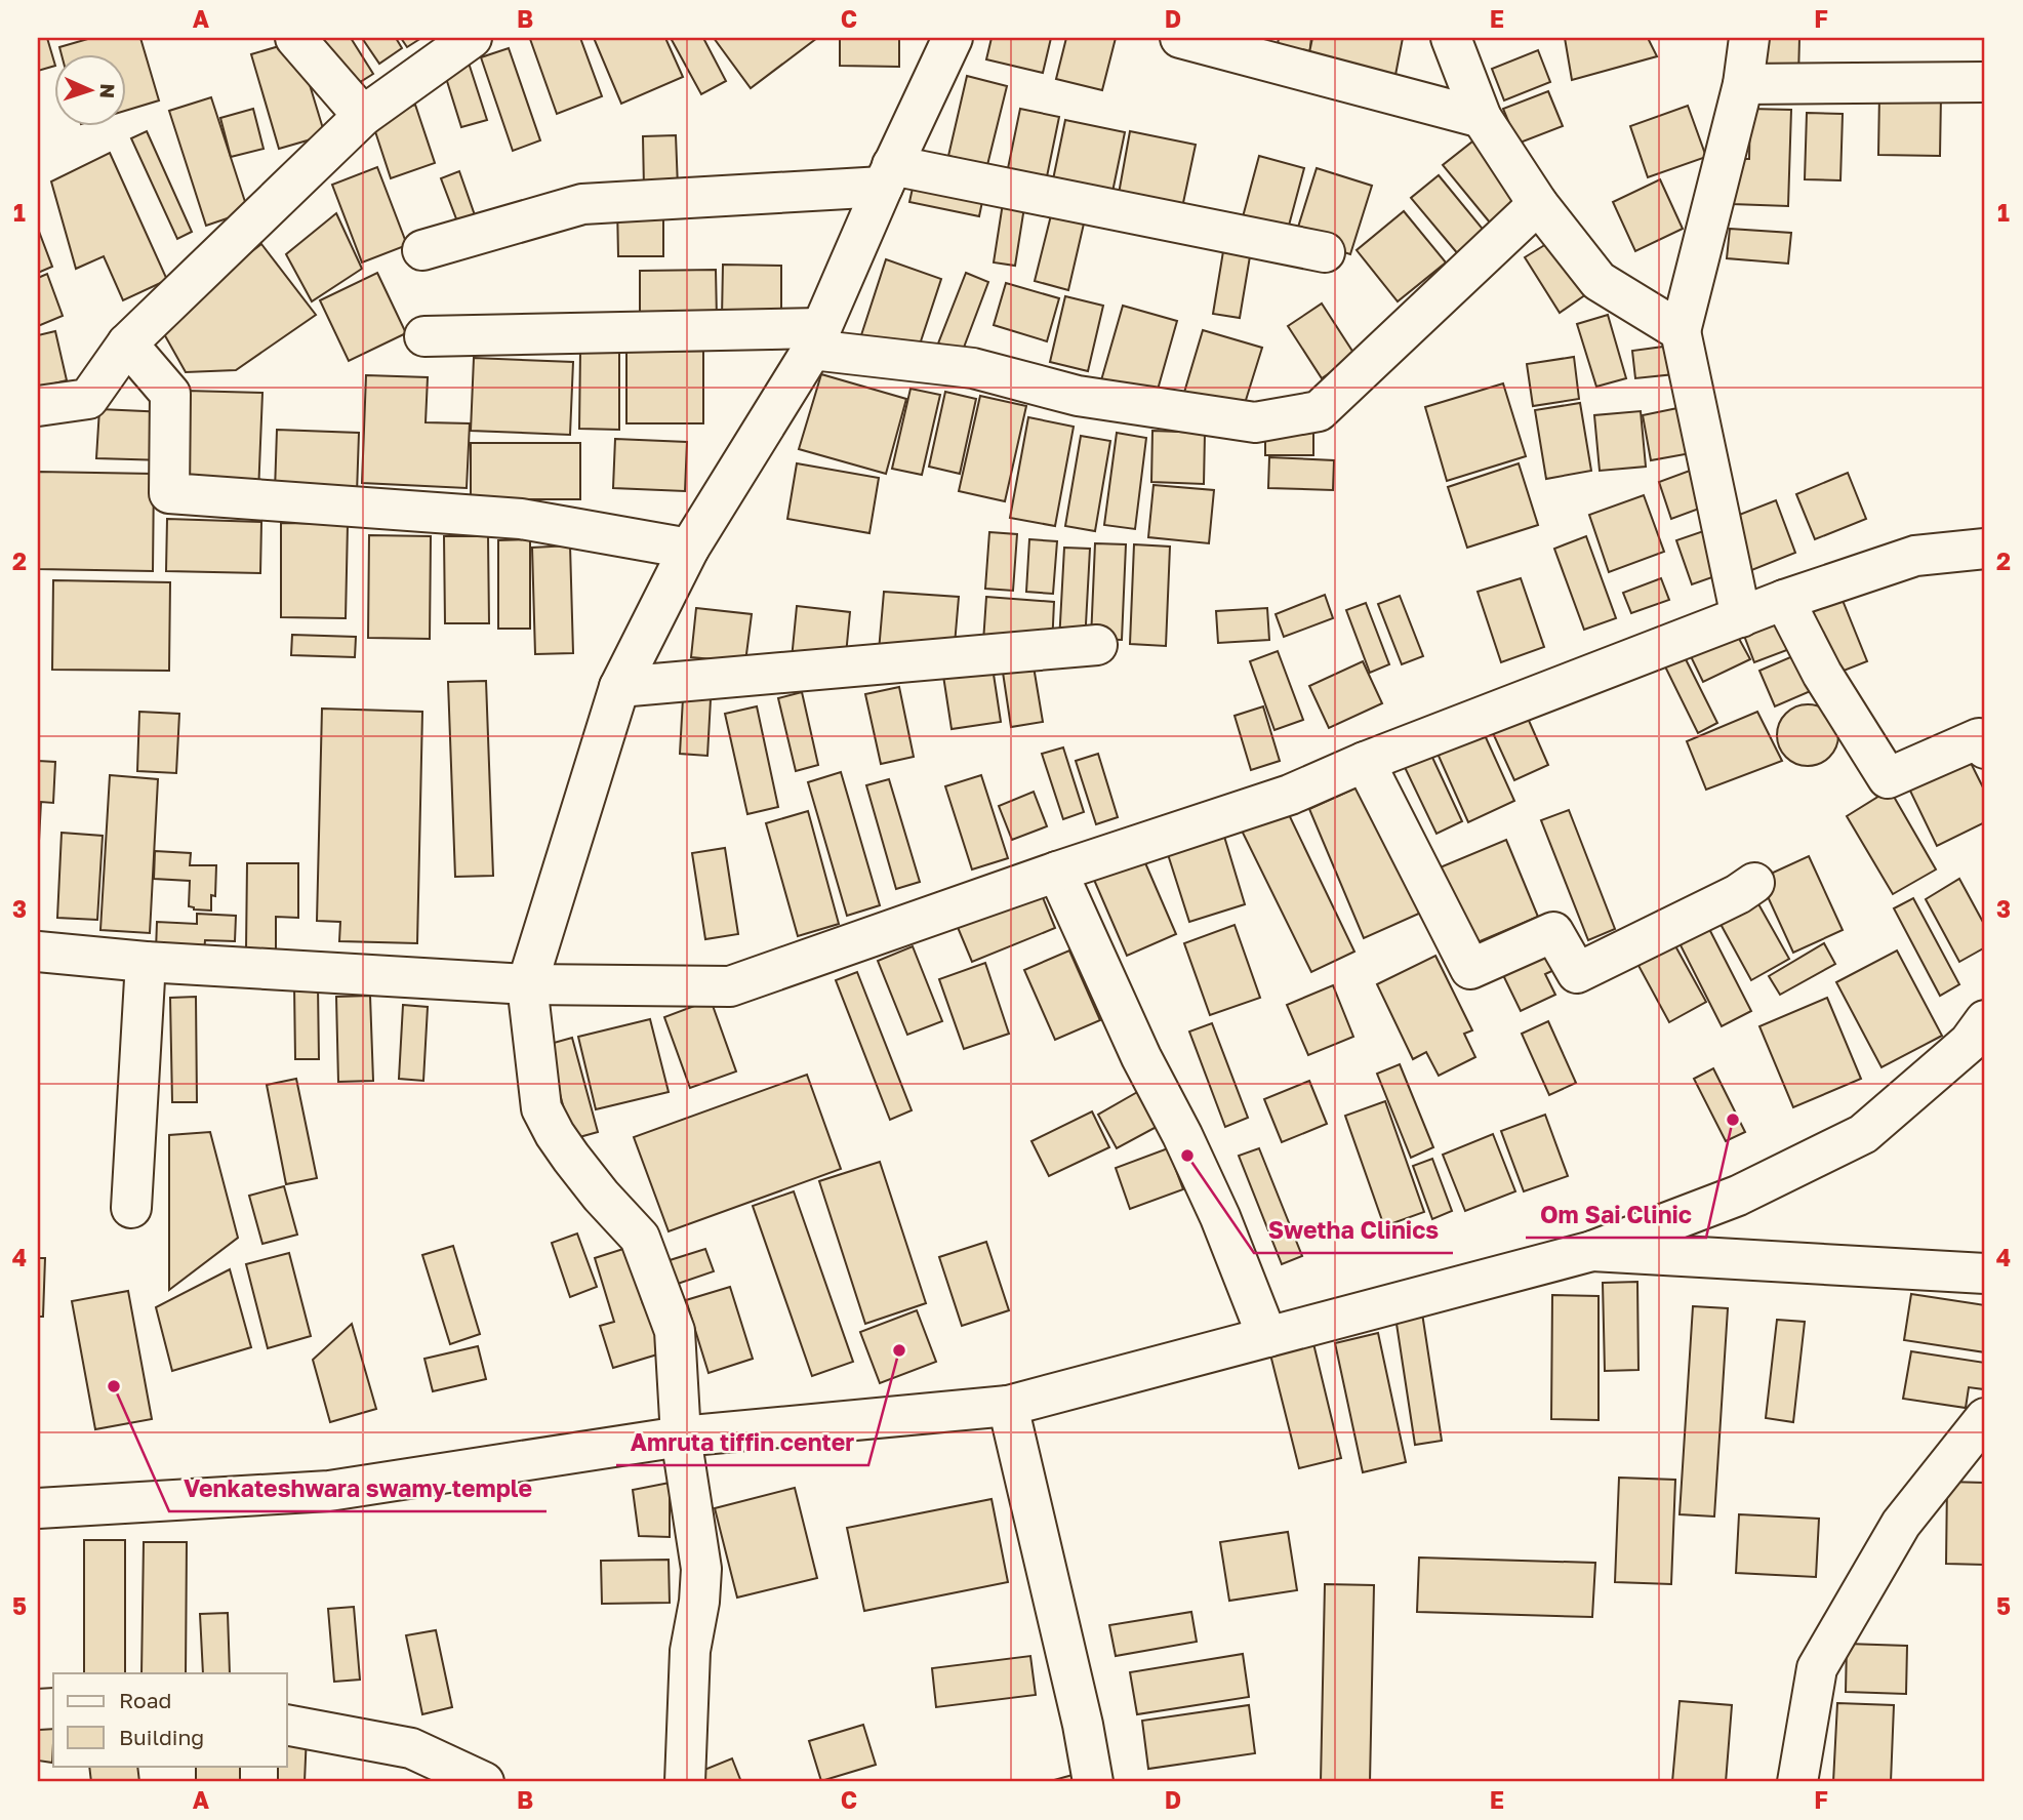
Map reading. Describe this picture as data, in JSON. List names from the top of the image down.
{
  "places": [
    "Om Sai Clinic",
    "Swetha Clinics",
    "Amruta tiffin center",
    "Venkateshwara swamy temple"
  ],
  "legend": ["Road", "Building"],
  "north": "right",
  "grid": {
    "columns": [
      "A",
      "B",
      "C",
      "D",
      "E",
      "F"
    ],
    "rows": [
      "1",
      "2",
      "3",
      "4",
      "5"
    ]
  }
}
